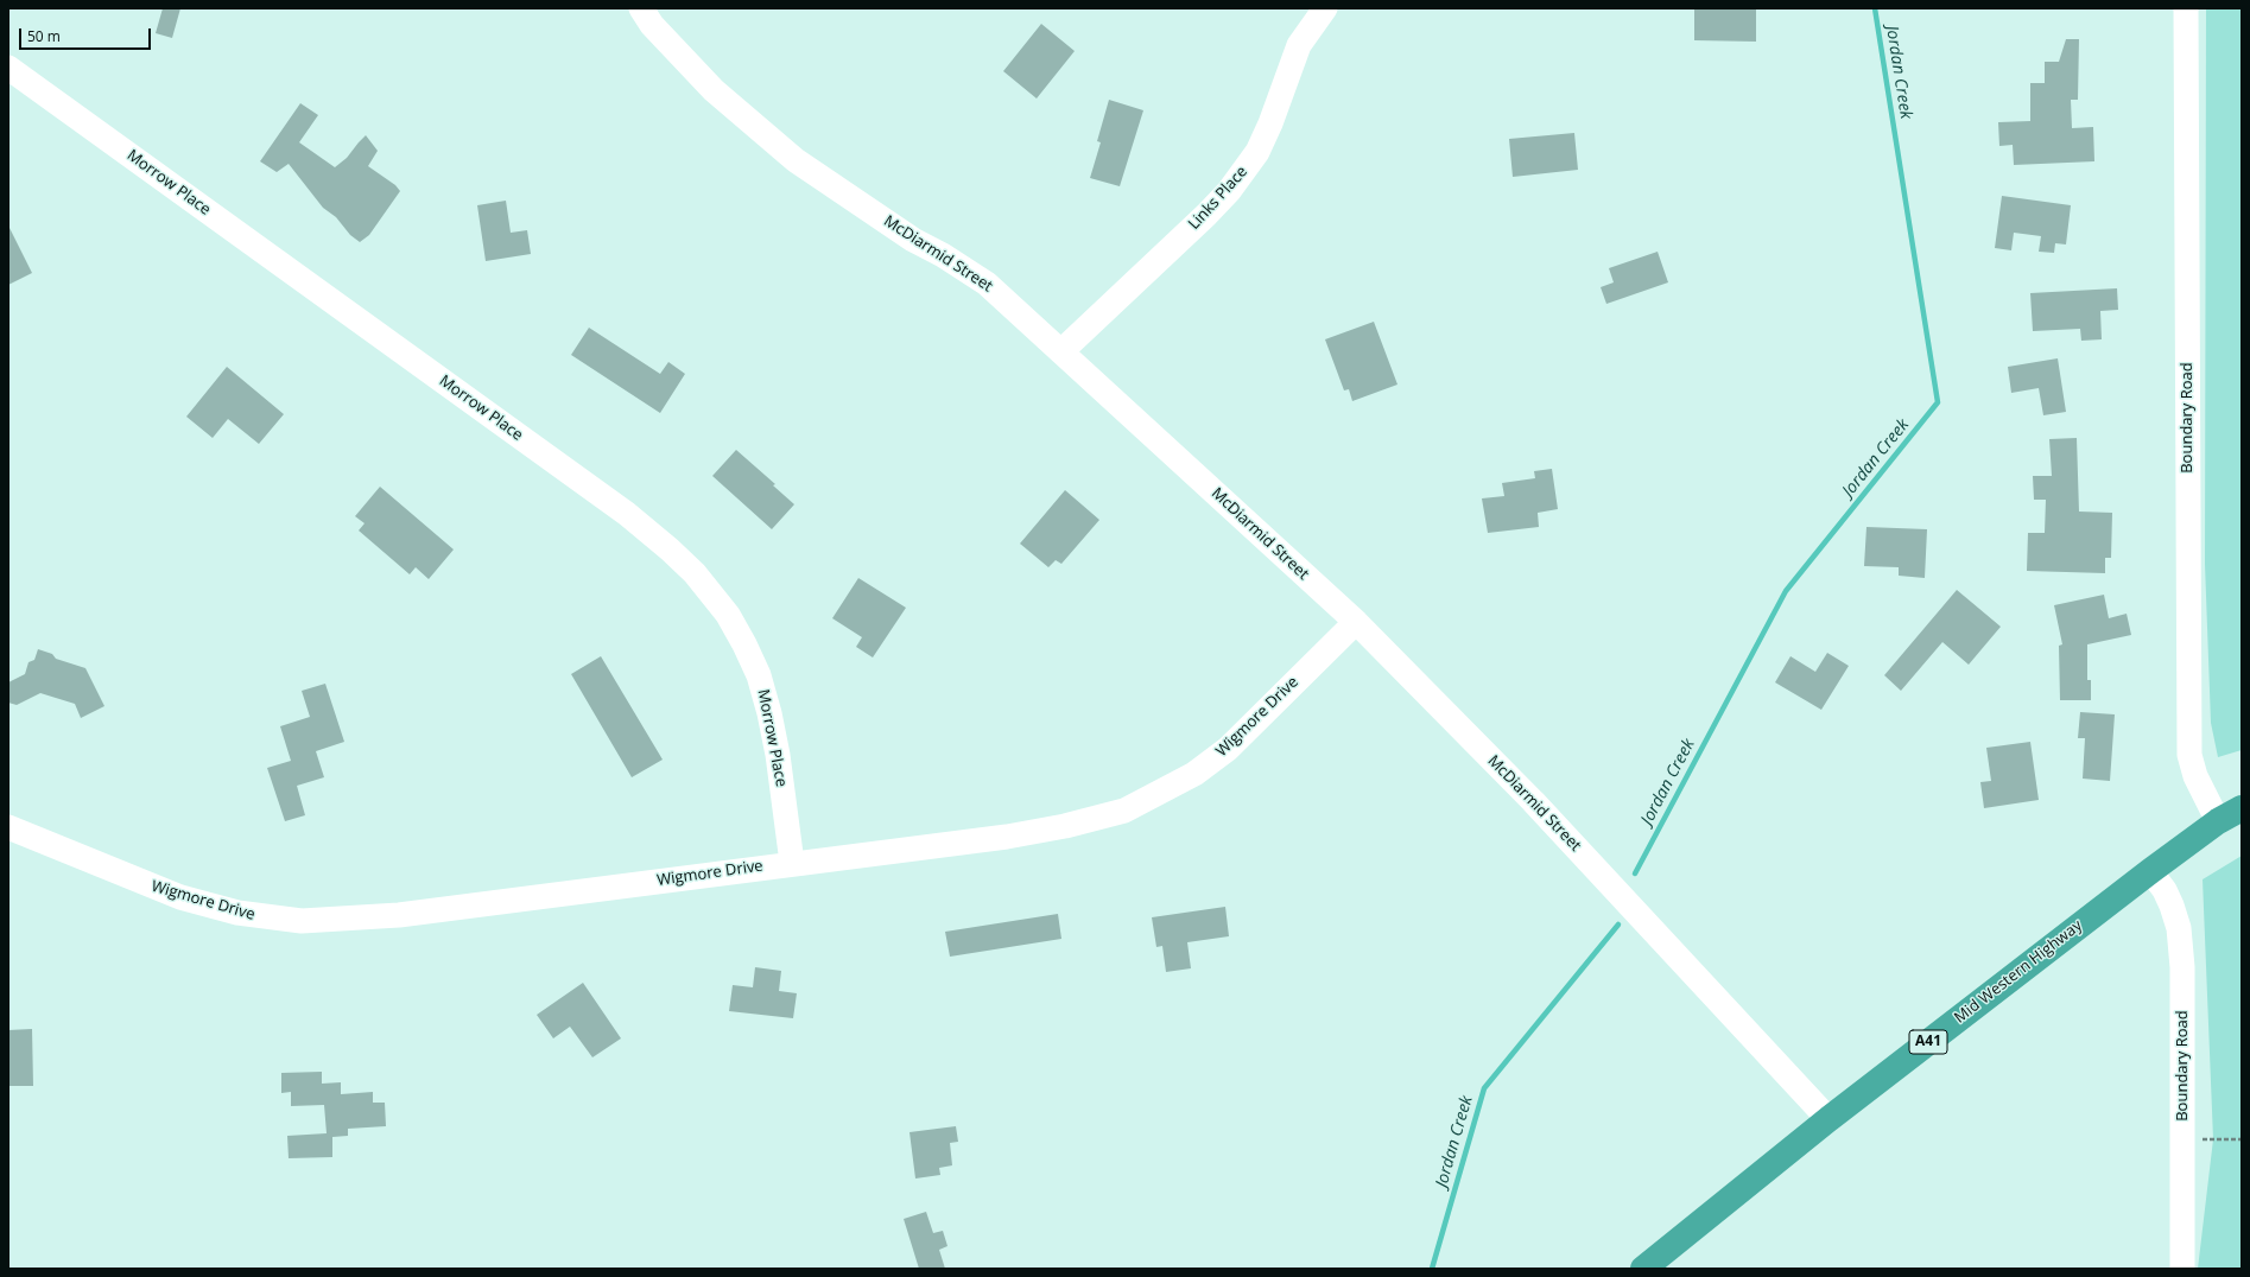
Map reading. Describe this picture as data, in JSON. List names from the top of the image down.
{
  "streets": {
    "highway": ["Mid Western Highway", "A41"],
    "street": [
      "Morrow Place",
      "Links Place",
      "McDiarmid Street",
      "Boundary Road",
      "Wigmore Drive"
    ]
  },
  "crossings": [
    ["Morrow Place", "Wigmore Drive"],
    ["Links Place", "McDiarmid Street"],
    ["McDiarmid Street", "Wigmore Drive"],
    ["McDiarmid Street", "Mid Western Highway"],
    ["Boundary Road", "Mid Western Highway"],
    ["Boundary Road", "A41"],
    ["Mid Western Highway", "A41"]
  ],
  "water": ["Jordan Creek"],
  "scale_bar": "50 m"
}
